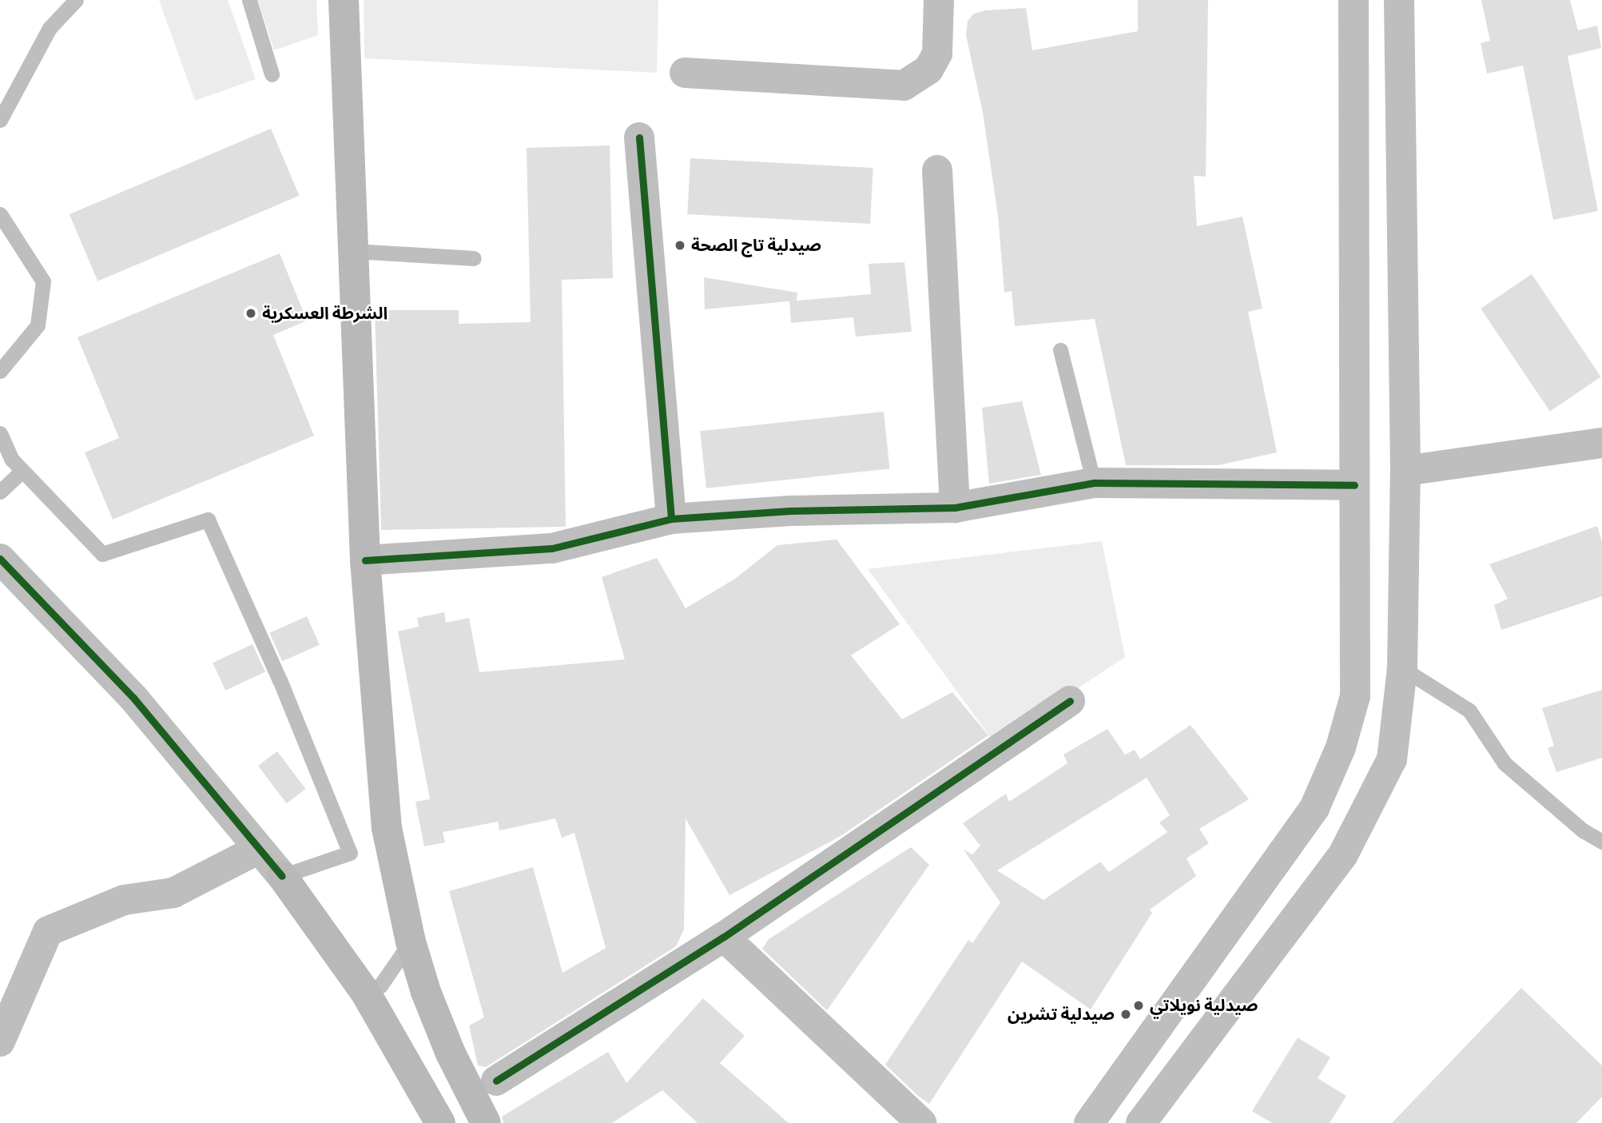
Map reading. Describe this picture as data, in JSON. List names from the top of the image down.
{
  "places": [
    "صيدلية تاج الصحة",
    "الشرطة العسكرية",
    "صيدلية نويلاتي",
    "صيدلية تشرين"
  ]
}
